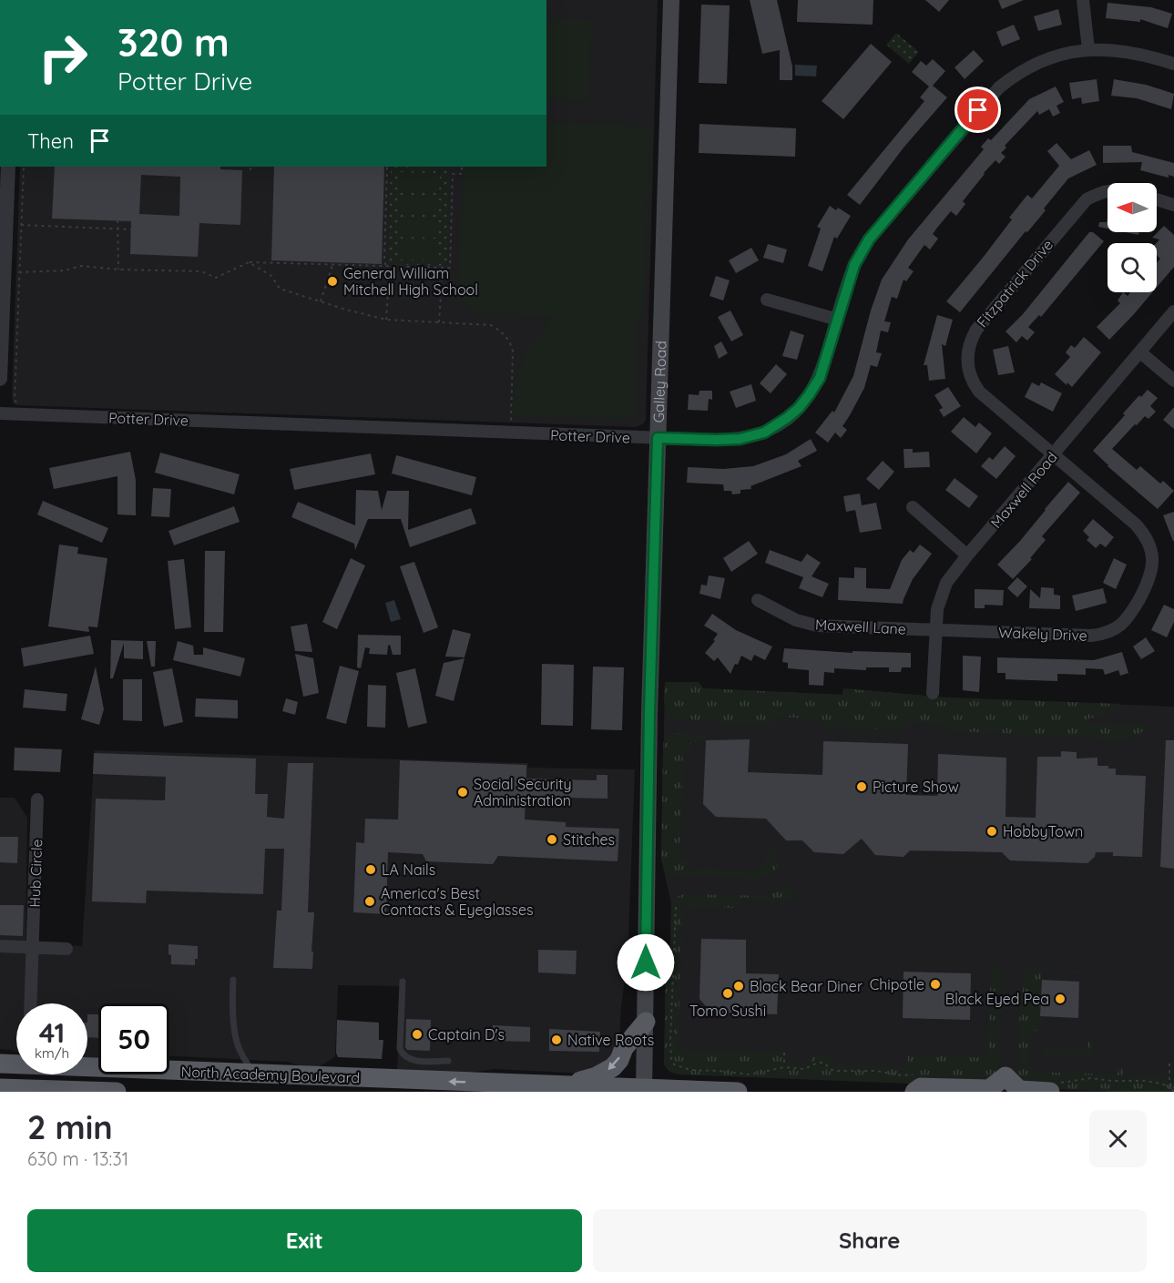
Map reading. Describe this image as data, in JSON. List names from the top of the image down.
{
  "streets": {
    "highway": ["North Academy Boulevard"],
    "main road": ["Galley Road"],
    "street": [
      "Fitzpatrick Drive",
      "Potter Drive",
      "Maxwell Road",
      "Maxwell Lane",
      "Wakely Drive",
      "Hub Circle"
    ]
  },
  "crossings": [
    ["Fitzpatrick Drive", "Maxwell Road"],
    ["Fitzpatrick Drive", "Wakely Drive"],
    ["Galley Road", "Potter Drive"],
    ["Galley Road", "North Academy Boulevard"],
    ["Maxwell Road", "Maxwell Lane"],
    ["Maxwell Road", "Wakely Drive"],
    ["Maxwell Lane", "Wakely Drive"]
  ],
  "one_way": ["North Academy Boulevard"],
  "places": [
    "General William Mitchell High School",
    "Picture Show",
    "Social Security Administration",
    "HobbyTown",
    "Stitches",
    "LA Nails",
    "America's Best Contacts & Eyeglasses",
    "Chipotle",
    "Black Bear Diner",
    "Tomo Sushi",
    "Black Eyed Pea",
    "Captain D's",
    "Native Roots"
  ],
  "north": "left",
  "page": {
    "turn": ["320 m", "Potter Drive"],
    "then": "Then",
    "speed": "41 km/h",
    "limit": "50",
    "heading": ["2 min", "630 m · 13:31"],
    "buttons": ["Exit", "Share"]
  }
}
